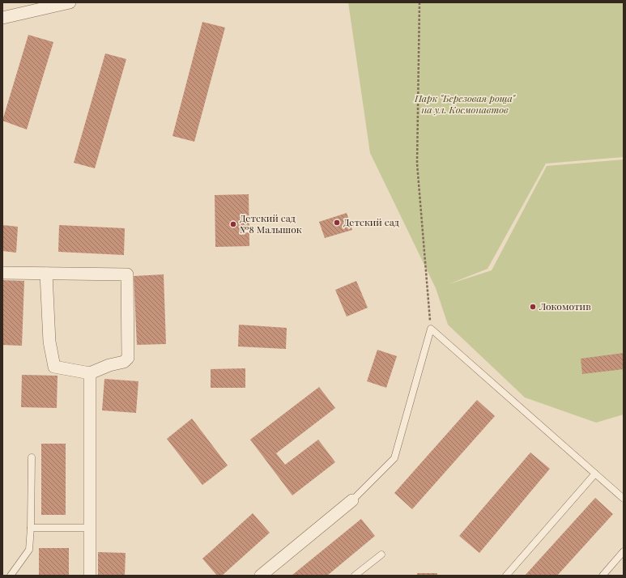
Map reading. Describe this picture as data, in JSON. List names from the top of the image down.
{
  "parks": ["Парк \"Березовая роща\" на ул. Космонавтов"],
  "places": ["Детский сад", "Детский сад №8 Малышок", "Локомотив"]
}
